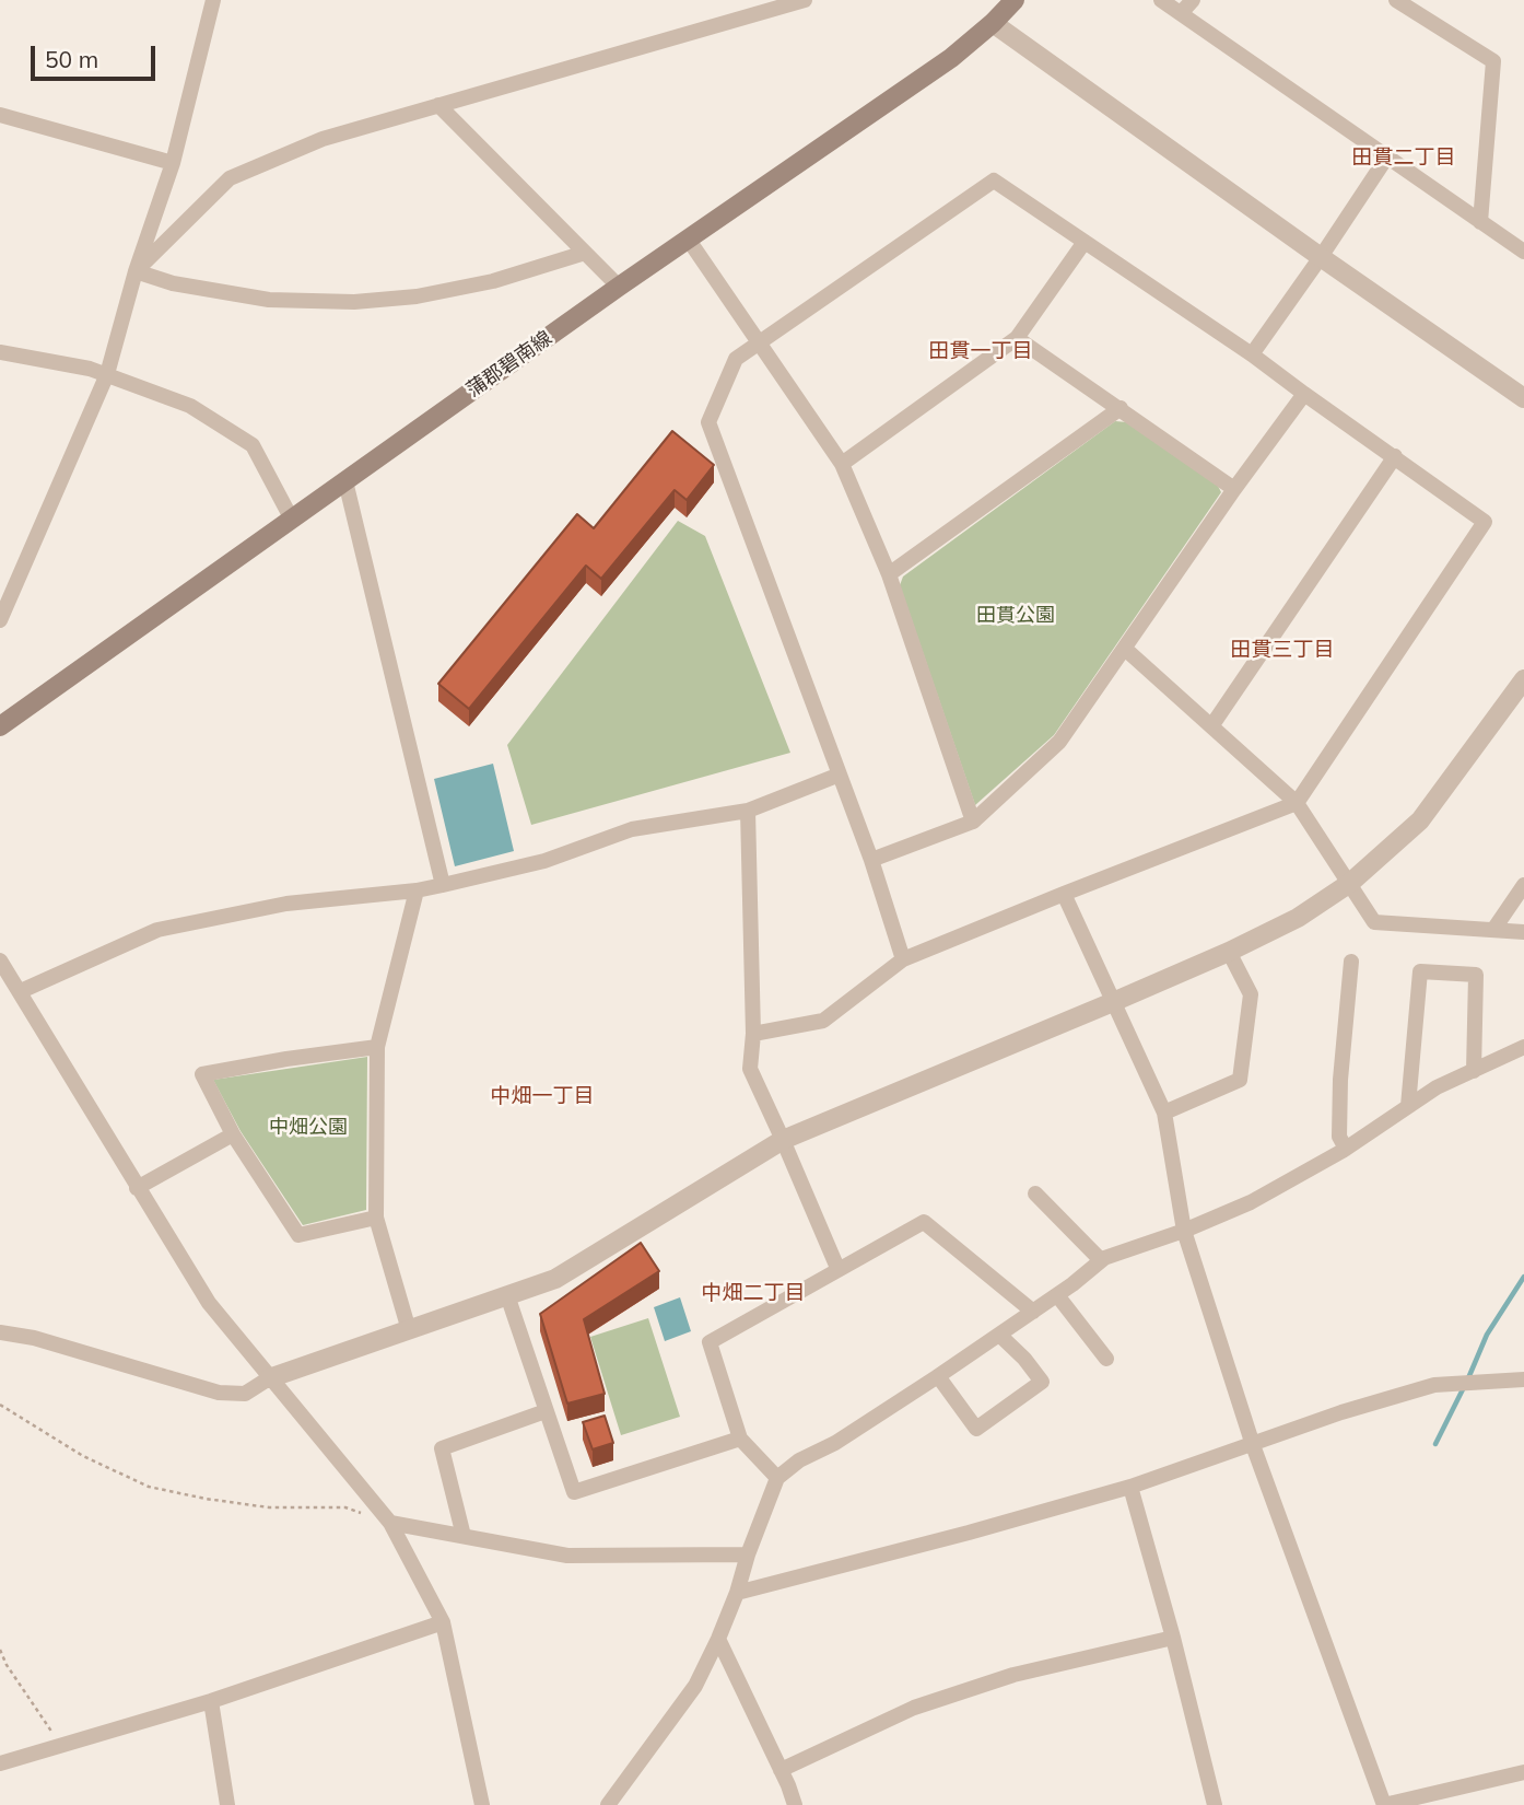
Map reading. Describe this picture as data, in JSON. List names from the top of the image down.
{
  "streets": {
    "main road": ["蒲郡碧南線"]
  },
  "districts": [
    "田貫二丁目",
    "田貫一丁目",
    "田貫三丁目",
    "中畑一丁目",
    "中畑二丁目"
  ],
  "parks": ["田貫公園", "中畑公園"],
  "scale_bar": "50 m"
}
